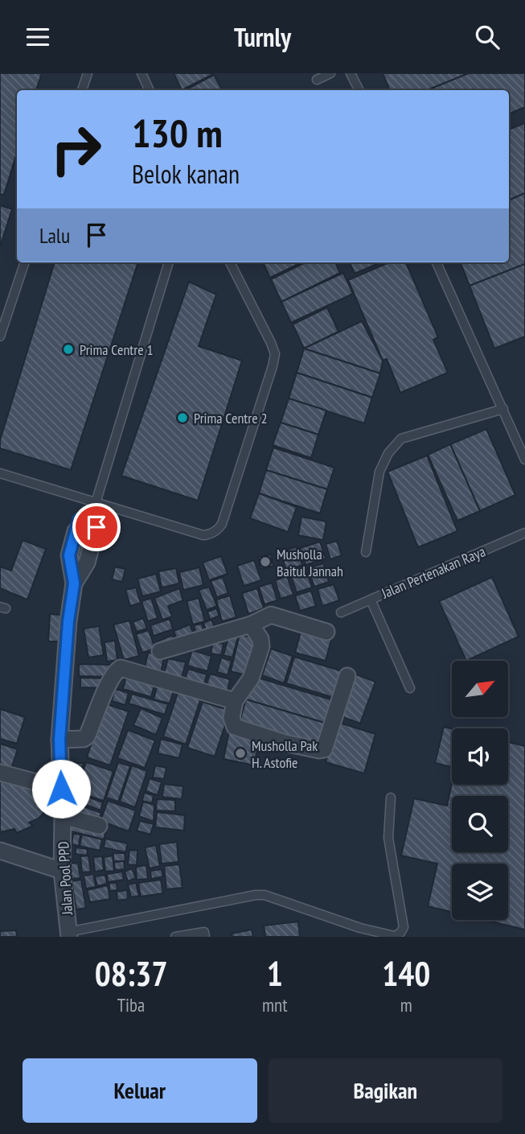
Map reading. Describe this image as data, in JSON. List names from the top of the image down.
{
  "streets": {
    "street": ["Jalan Pool PPD"],
    "lane": ["Jalan Pertenakan Raya"]
  },
  "places": [
    "Prima Centre 1",
    "Prima Centre 2",
    "Musholla Baitul Jannah",
    "Musholla Pak H. Astofie"
  ],
  "north": "top right",
  "page": {
    "header": "Turnly",
    "turn": ["130 m", "Belok kanan"],
    "then": "Lalu",
    "eta": [
      "08:37",
      "Tiba",
      "1",
      "mnt",
      "140",
      "m"
    ],
    "buttons": ["Keluar", "Bagikan"]
  }
}
